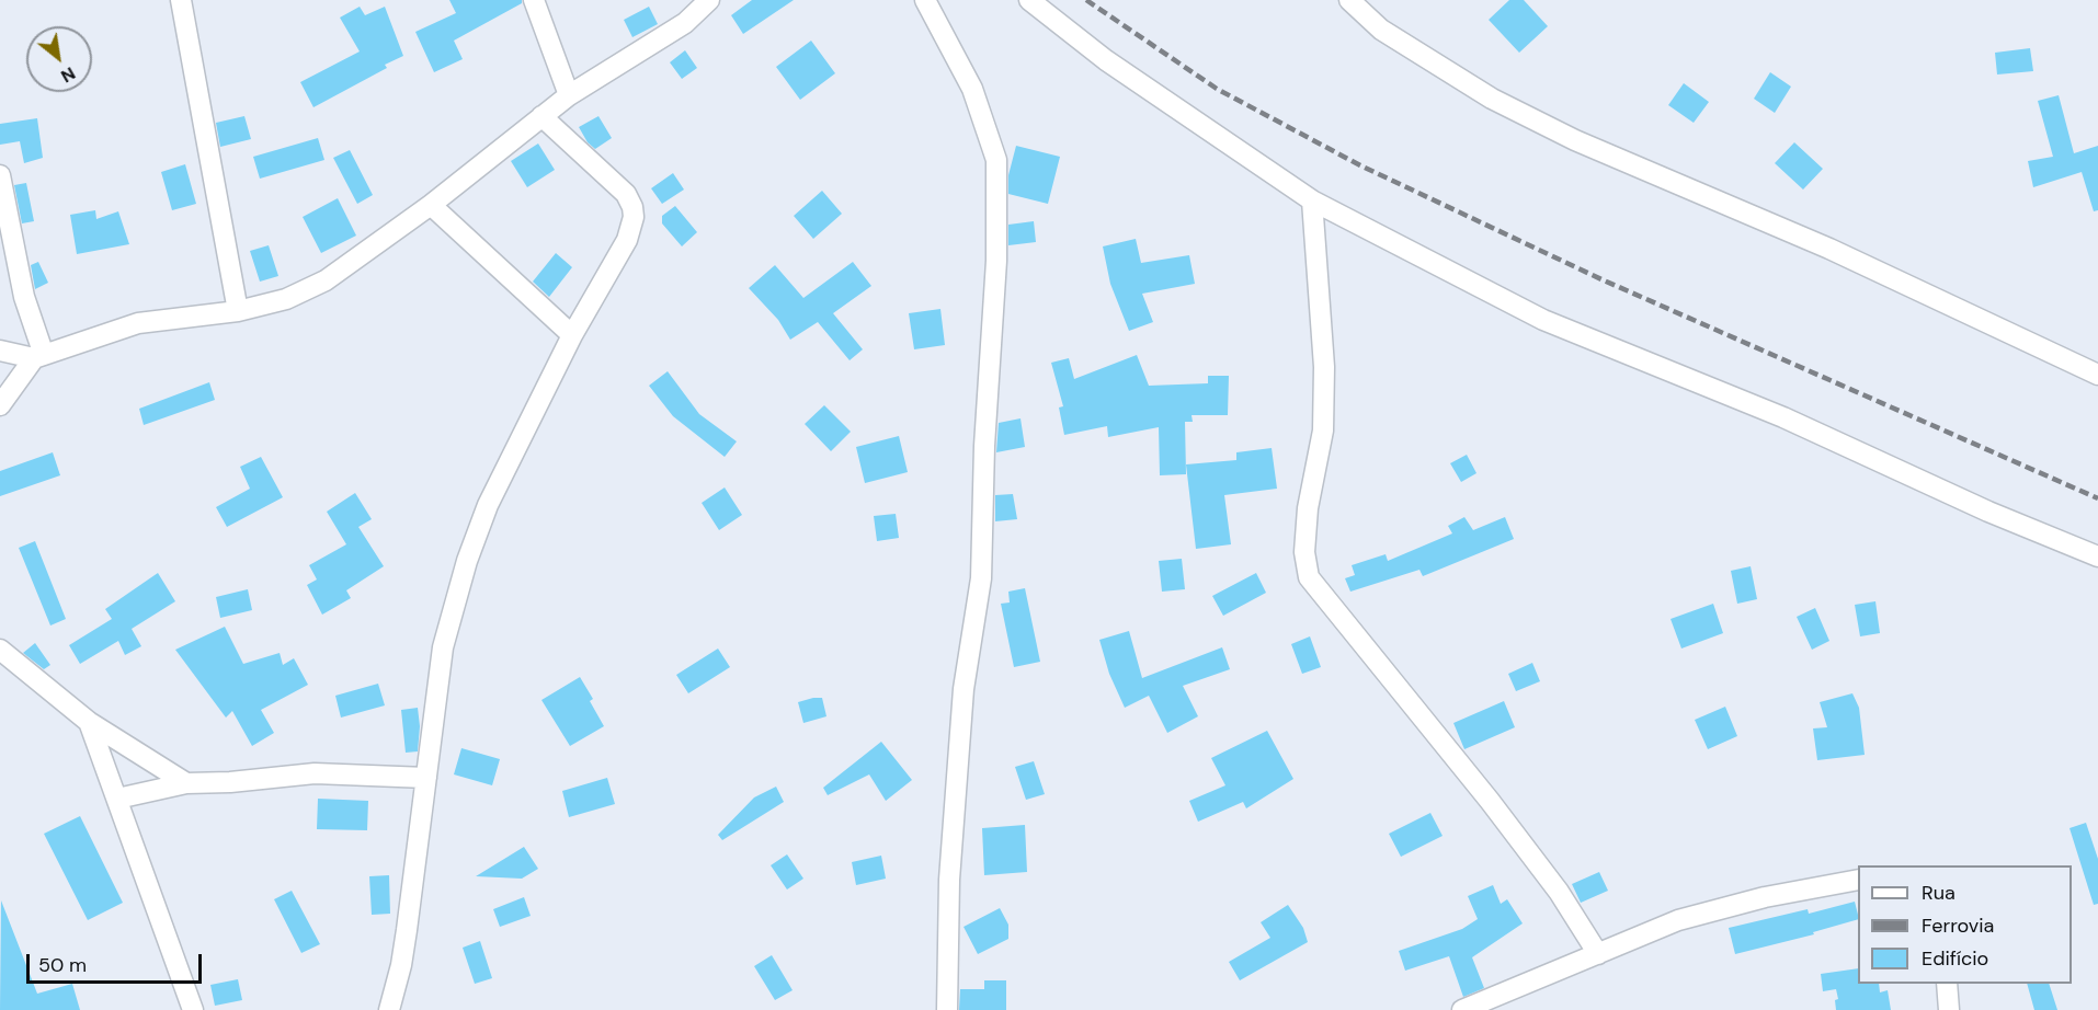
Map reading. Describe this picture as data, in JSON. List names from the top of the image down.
{
  "legend": ["Rua", "Ferrovia", "Edifício"],
  "scale_bar": "50 m",
  "north": "bottom right"
}
